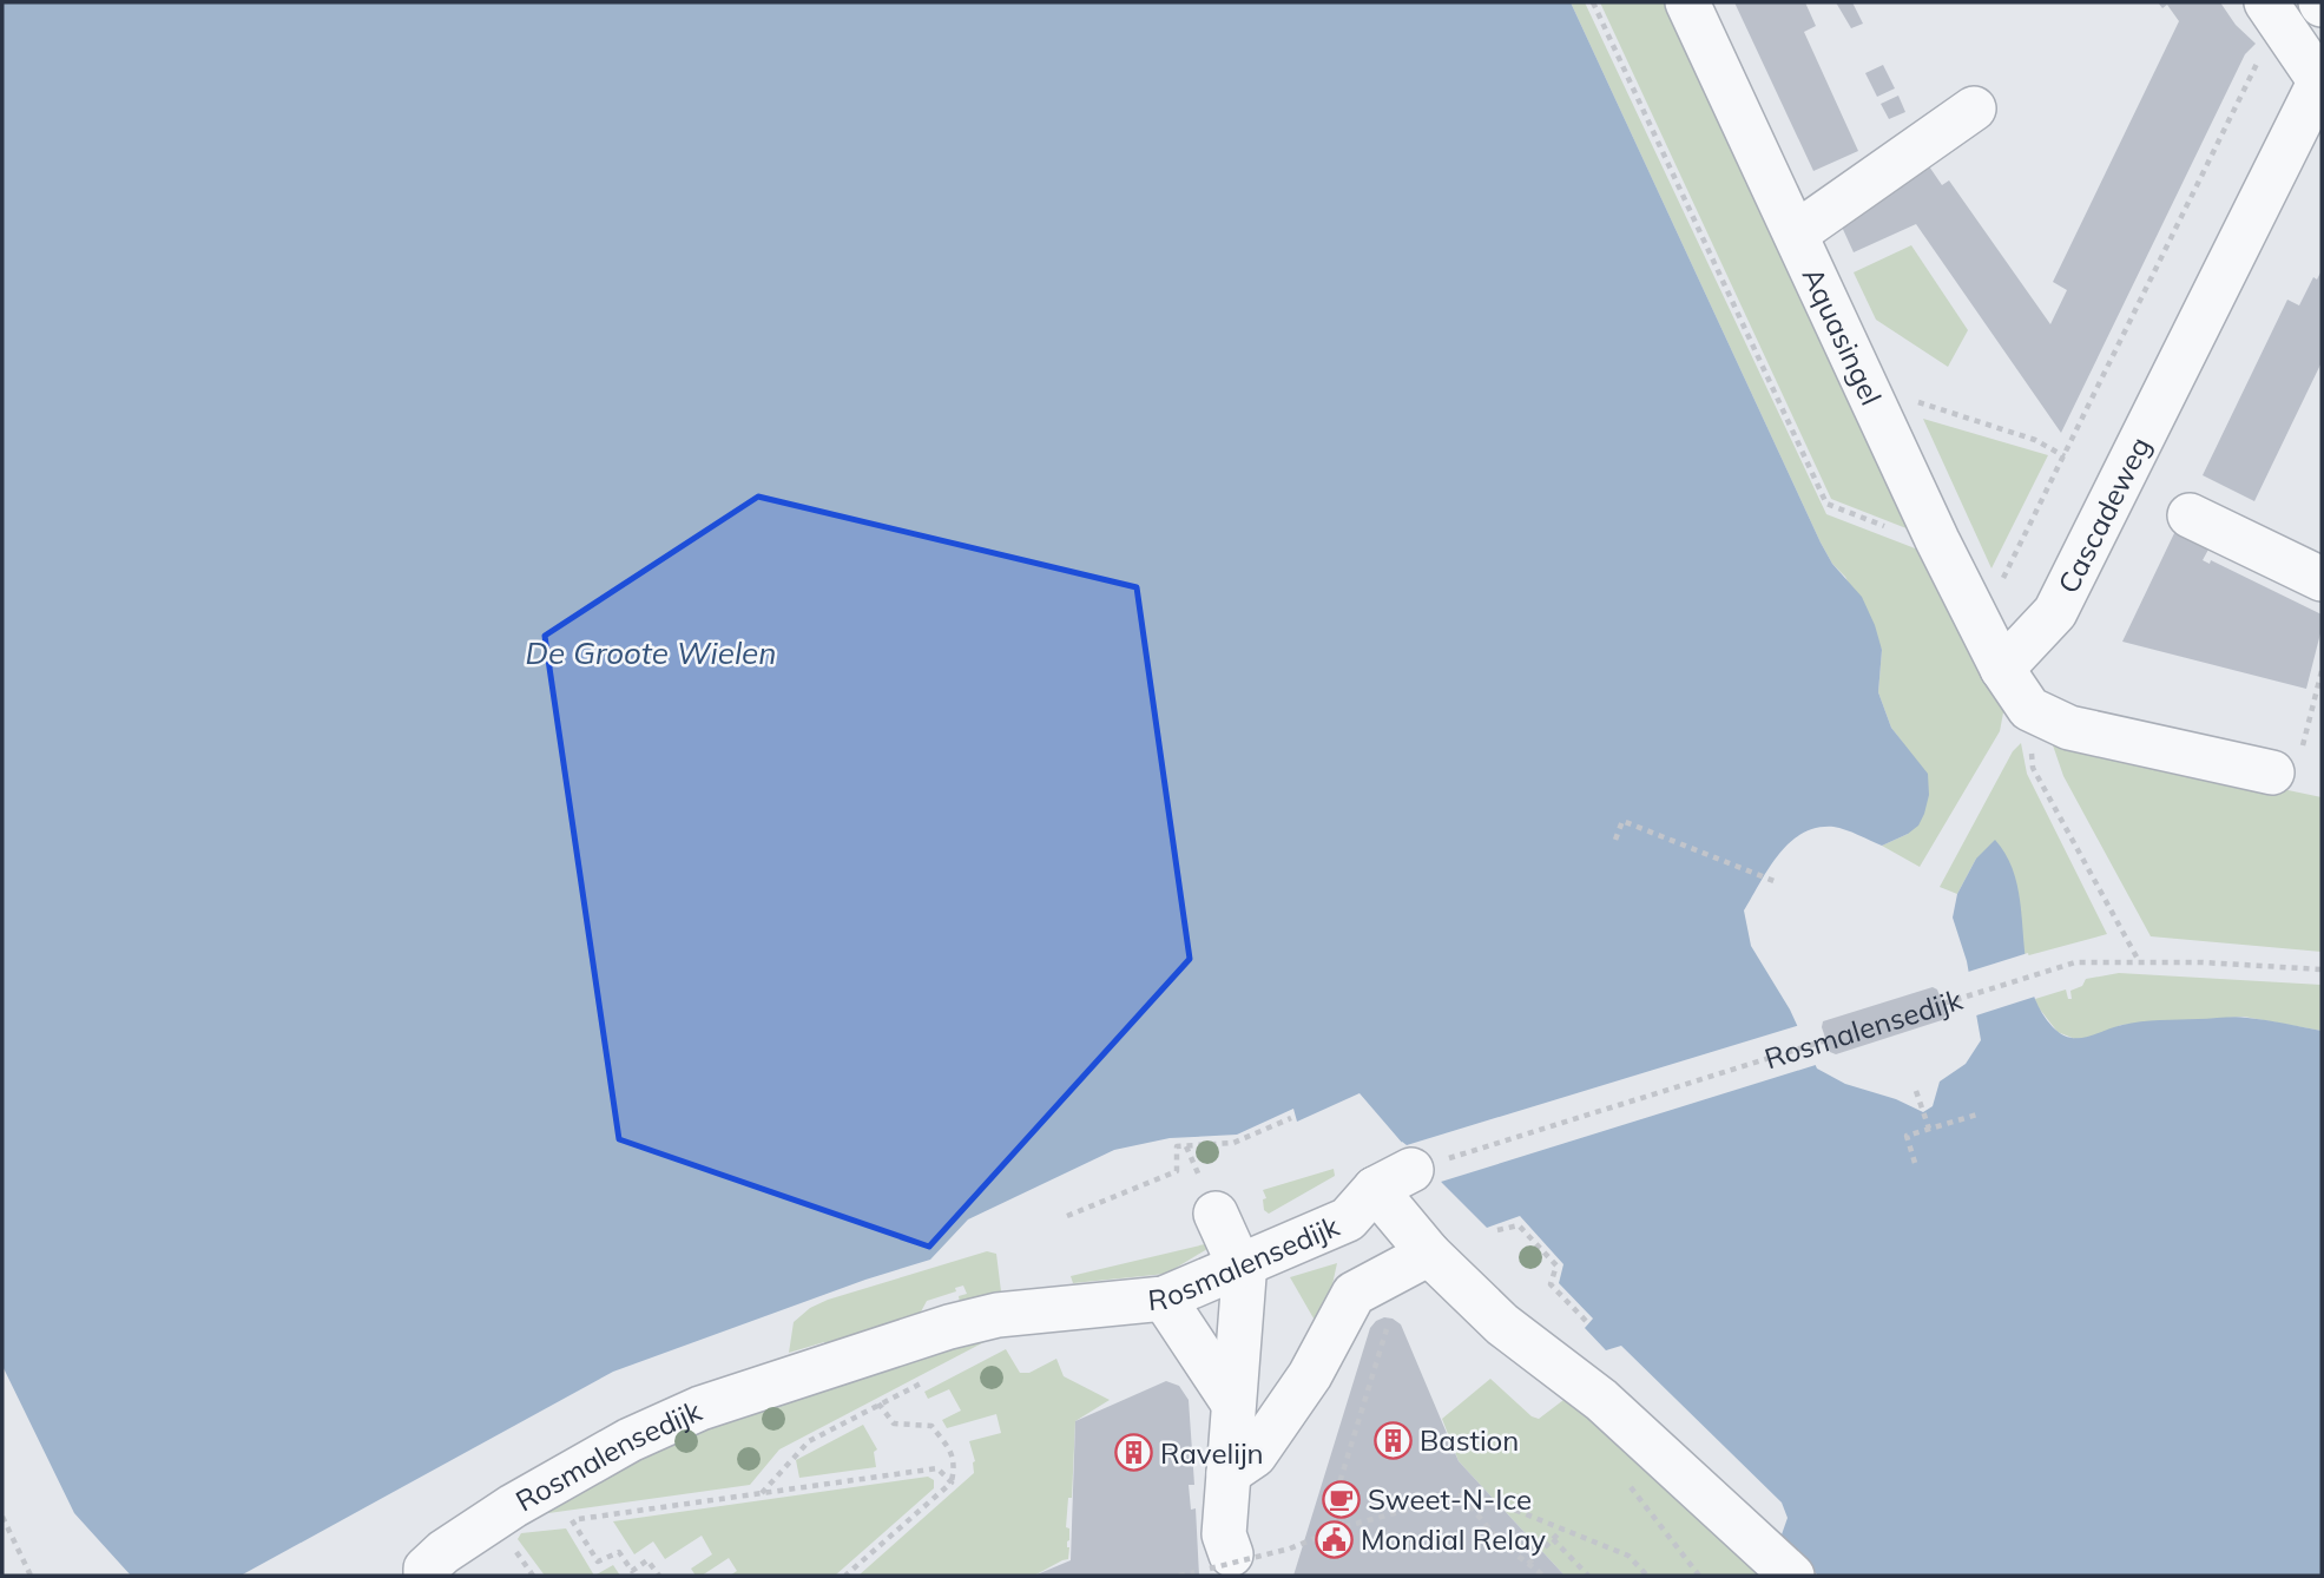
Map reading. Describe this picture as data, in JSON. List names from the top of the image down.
{
  "streets": {
    "street": ["Aquasingel", "Cascadeweg", "Rosmalensedijk"]
  },
  "crossings": [
    ["Aquasingel", "Cascadeweg"]
  ],
  "water": ["De Groote Wielen"],
  "places": {
    "building": ["Bastion", "Ravelijn"],
    "cafe": ["Sweet-N-Ice"],
    "public building": ["Mondial Relay"]
  }
}
